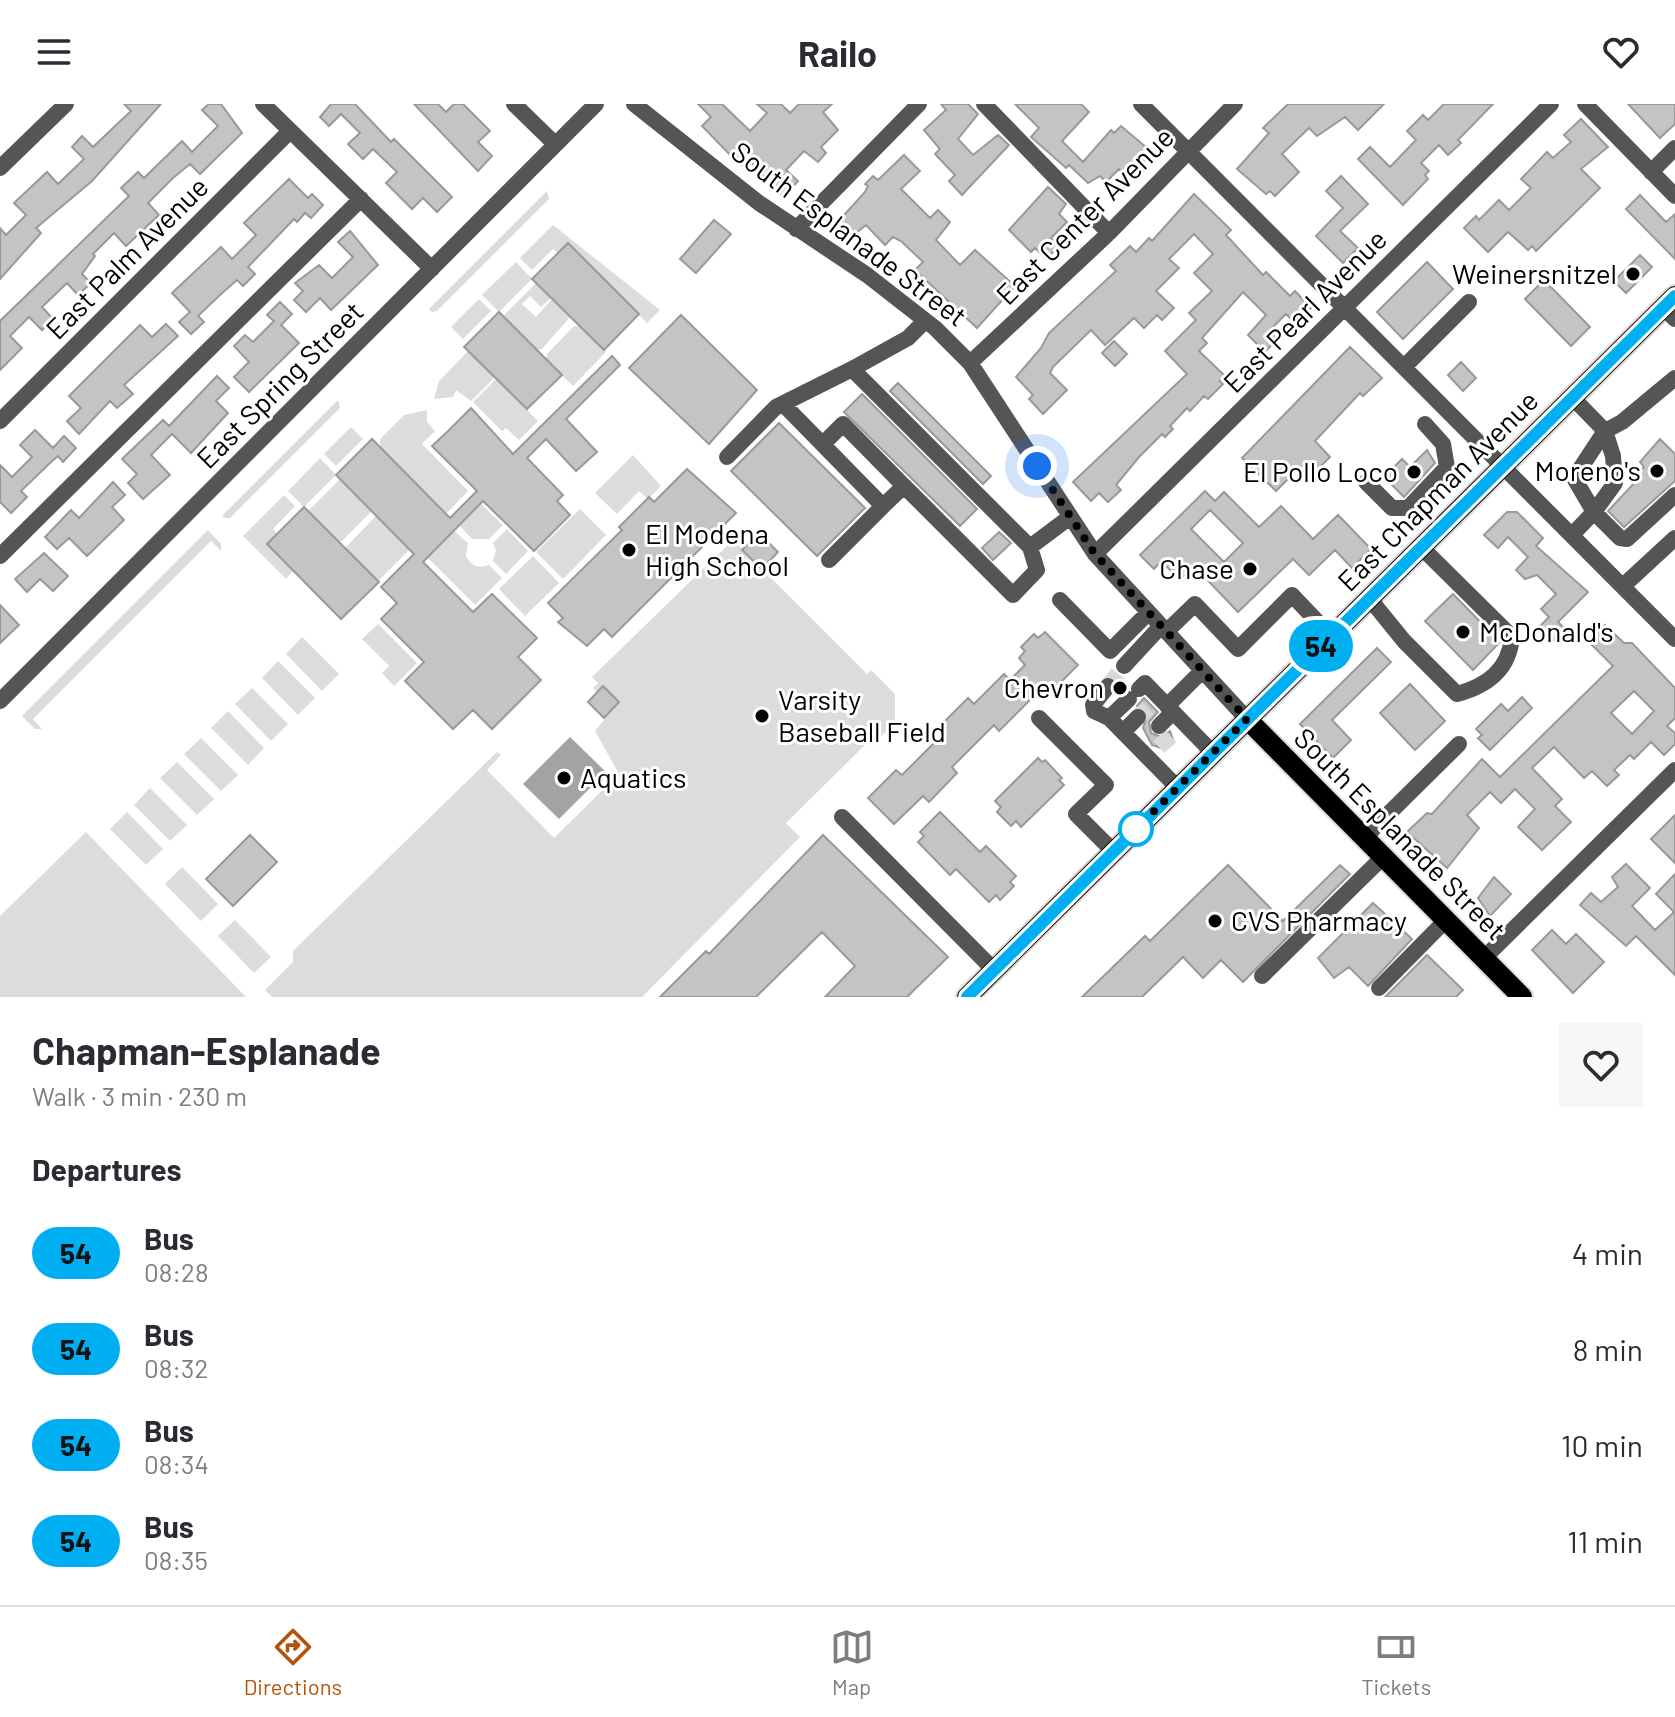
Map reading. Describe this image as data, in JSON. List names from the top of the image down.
{
  "streets": {
    "main road": ["South Esplanade Street", "East Chapman Avenue"],
    "street": [
      "East Center Avenue",
      "East Palm Avenue",
      "East Pearl Avenue",
      "East Spring Street"
    ]
  },
  "crossings": [
    ["East Center Avenue", "South Esplanade Street"],
    ["South Esplanade Street", "East Pearl Avenue"],
    ["South Esplanade Street", "East Chapman Avenue"]
  ],
  "places": [
    "Weinersnitzel",
    "Moreno's",
    "El Pollo Loco",
    "El Modena High School",
    "Chase",
    "McDonald's",
    "Chevron",
    "Varsity Baseball Field",
    "Aquatics",
    "CVS Pharmacy"
  ],
  "lines": ["bus line 54"],
  "page": {
    "header": "Railo",
    "on_map": "54",
    "heading": [
      ["Chapman-Esplanade", "Walk · 3 min · 230 m"],
      "Departures"
    ],
    "list": [
      {
        "mark": "54",
        "name": "Bus",
        "note": "08:28",
        "value": "4 min"
      },
      {
        "mark": "54",
        "name": "Bus",
        "note": "08:32",
        "value": "8 min"
      },
      {
        "mark": "54",
        "name": "Bus",
        "note": "08:34",
        "value": "10 min"
      },
      {
        "mark": "54",
        "name": "Bus",
        "note": "08:35",
        "value": "11 min"
      }
    ],
    "tabs": ["Directions", "Map", "Tickets"]
  }
}
